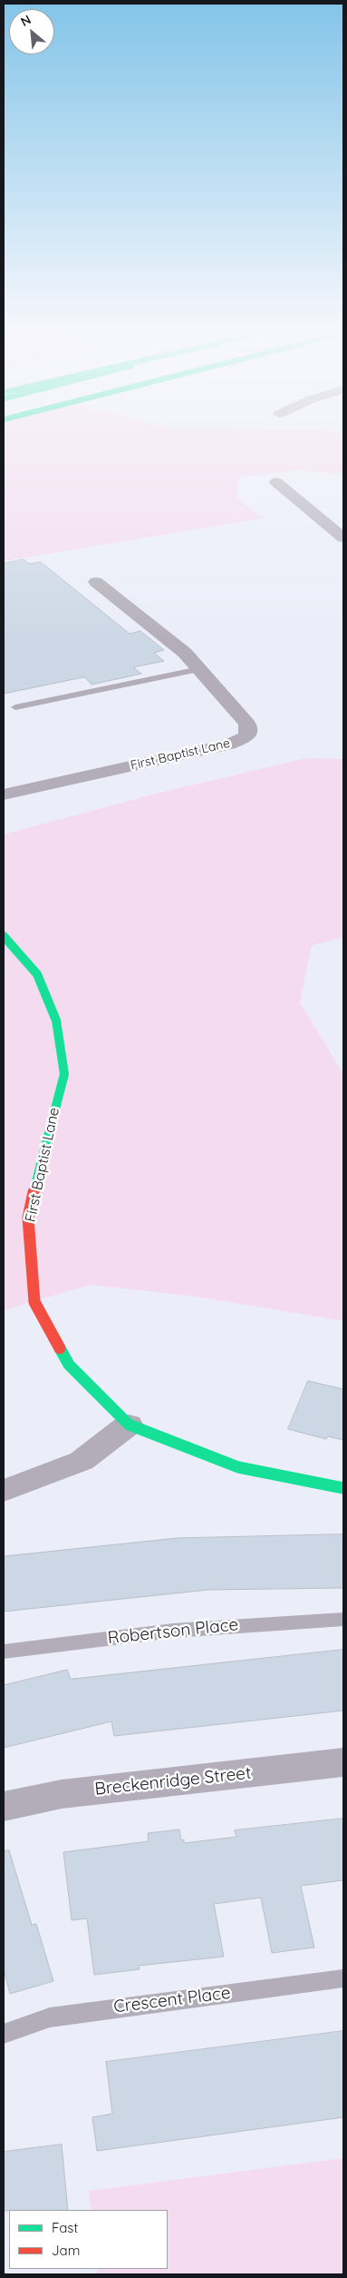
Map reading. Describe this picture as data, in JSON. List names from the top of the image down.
{
  "streets": {
    "main road": ["First Baptist Lane"],
    "street": ["Breckenridge Street"],
    "lane": ["Robertson Place", "Crescent Place"]
  },
  "legend": ["Fast", "Jam"],
  "north": "top left"
}
